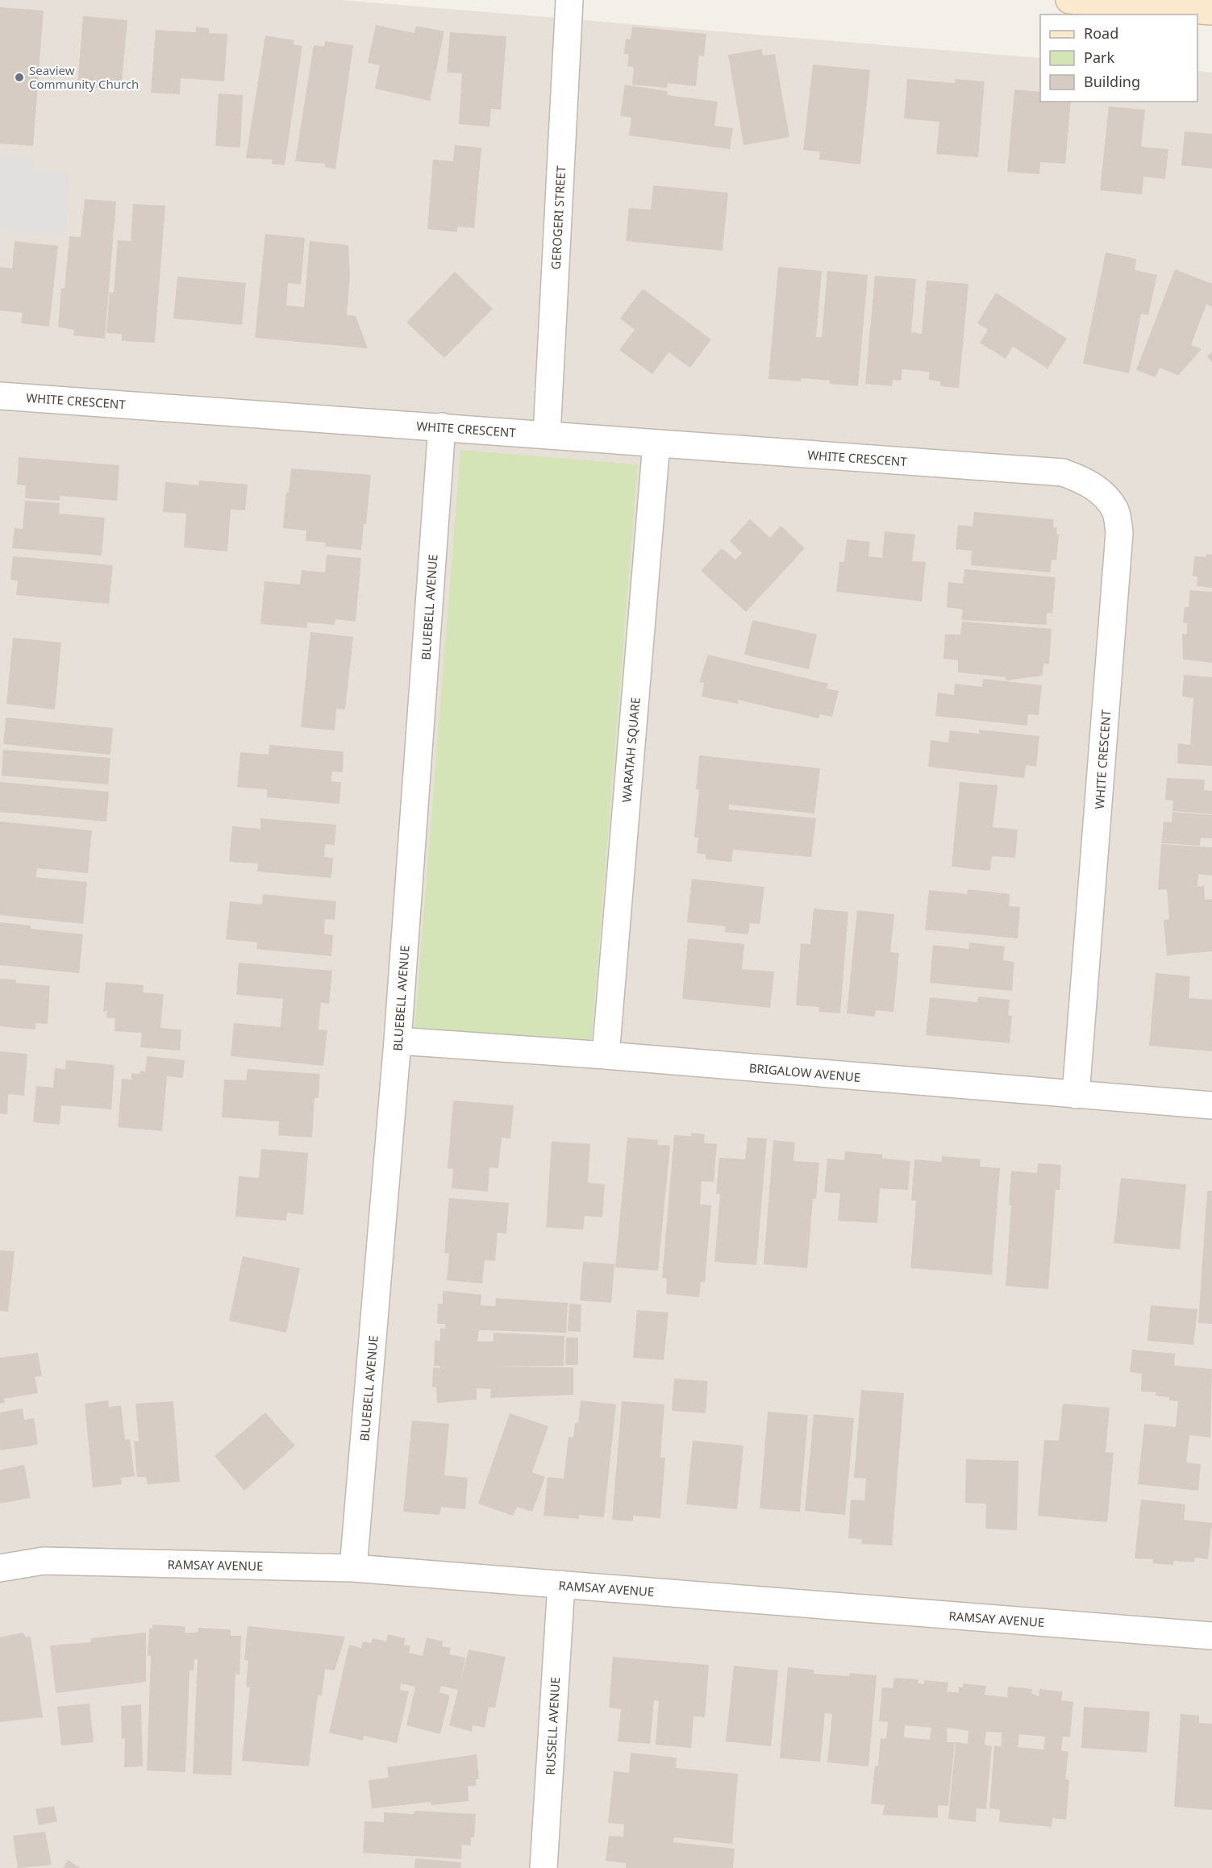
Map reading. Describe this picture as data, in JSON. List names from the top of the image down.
{
  "streets": {
    "street": [
      "GEROGERI STREET",
      "WHITE CRESCENT",
      "BLUEBELL AVENUE",
      "WARATAH SQUARE",
      "BRIGALOW AVENUE",
      "RAMSAY AVENUE",
      "RUSSELL AVENUE"
    ]
  },
  "crossings": [
    ["GEROGERI STREET", "WHITE CRESCENT"],
    ["WHITE CRESCENT", "BLUEBELL AVENUE"],
    ["WHITE CRESCENT", "WARATAH SQUARE"],
    ["WHITE CRESCENT", "BRIGALOW AVENUE"],
    ["BLUEBELL AVENUE", "BRIGALOW AVENUE"],
    ["BLUEBELL AVENUE", "RAMSAY AVENUE"],
    ["WARATAH SQUARE", "BRIGALOW AVENUE"],
    ["RAMSAY AVENUE", "RUSSELL AVENUE"]
  ],
  "places": ["Seaview Community Church"],
  "legend": ["Road", "Park", "Building"]
}
